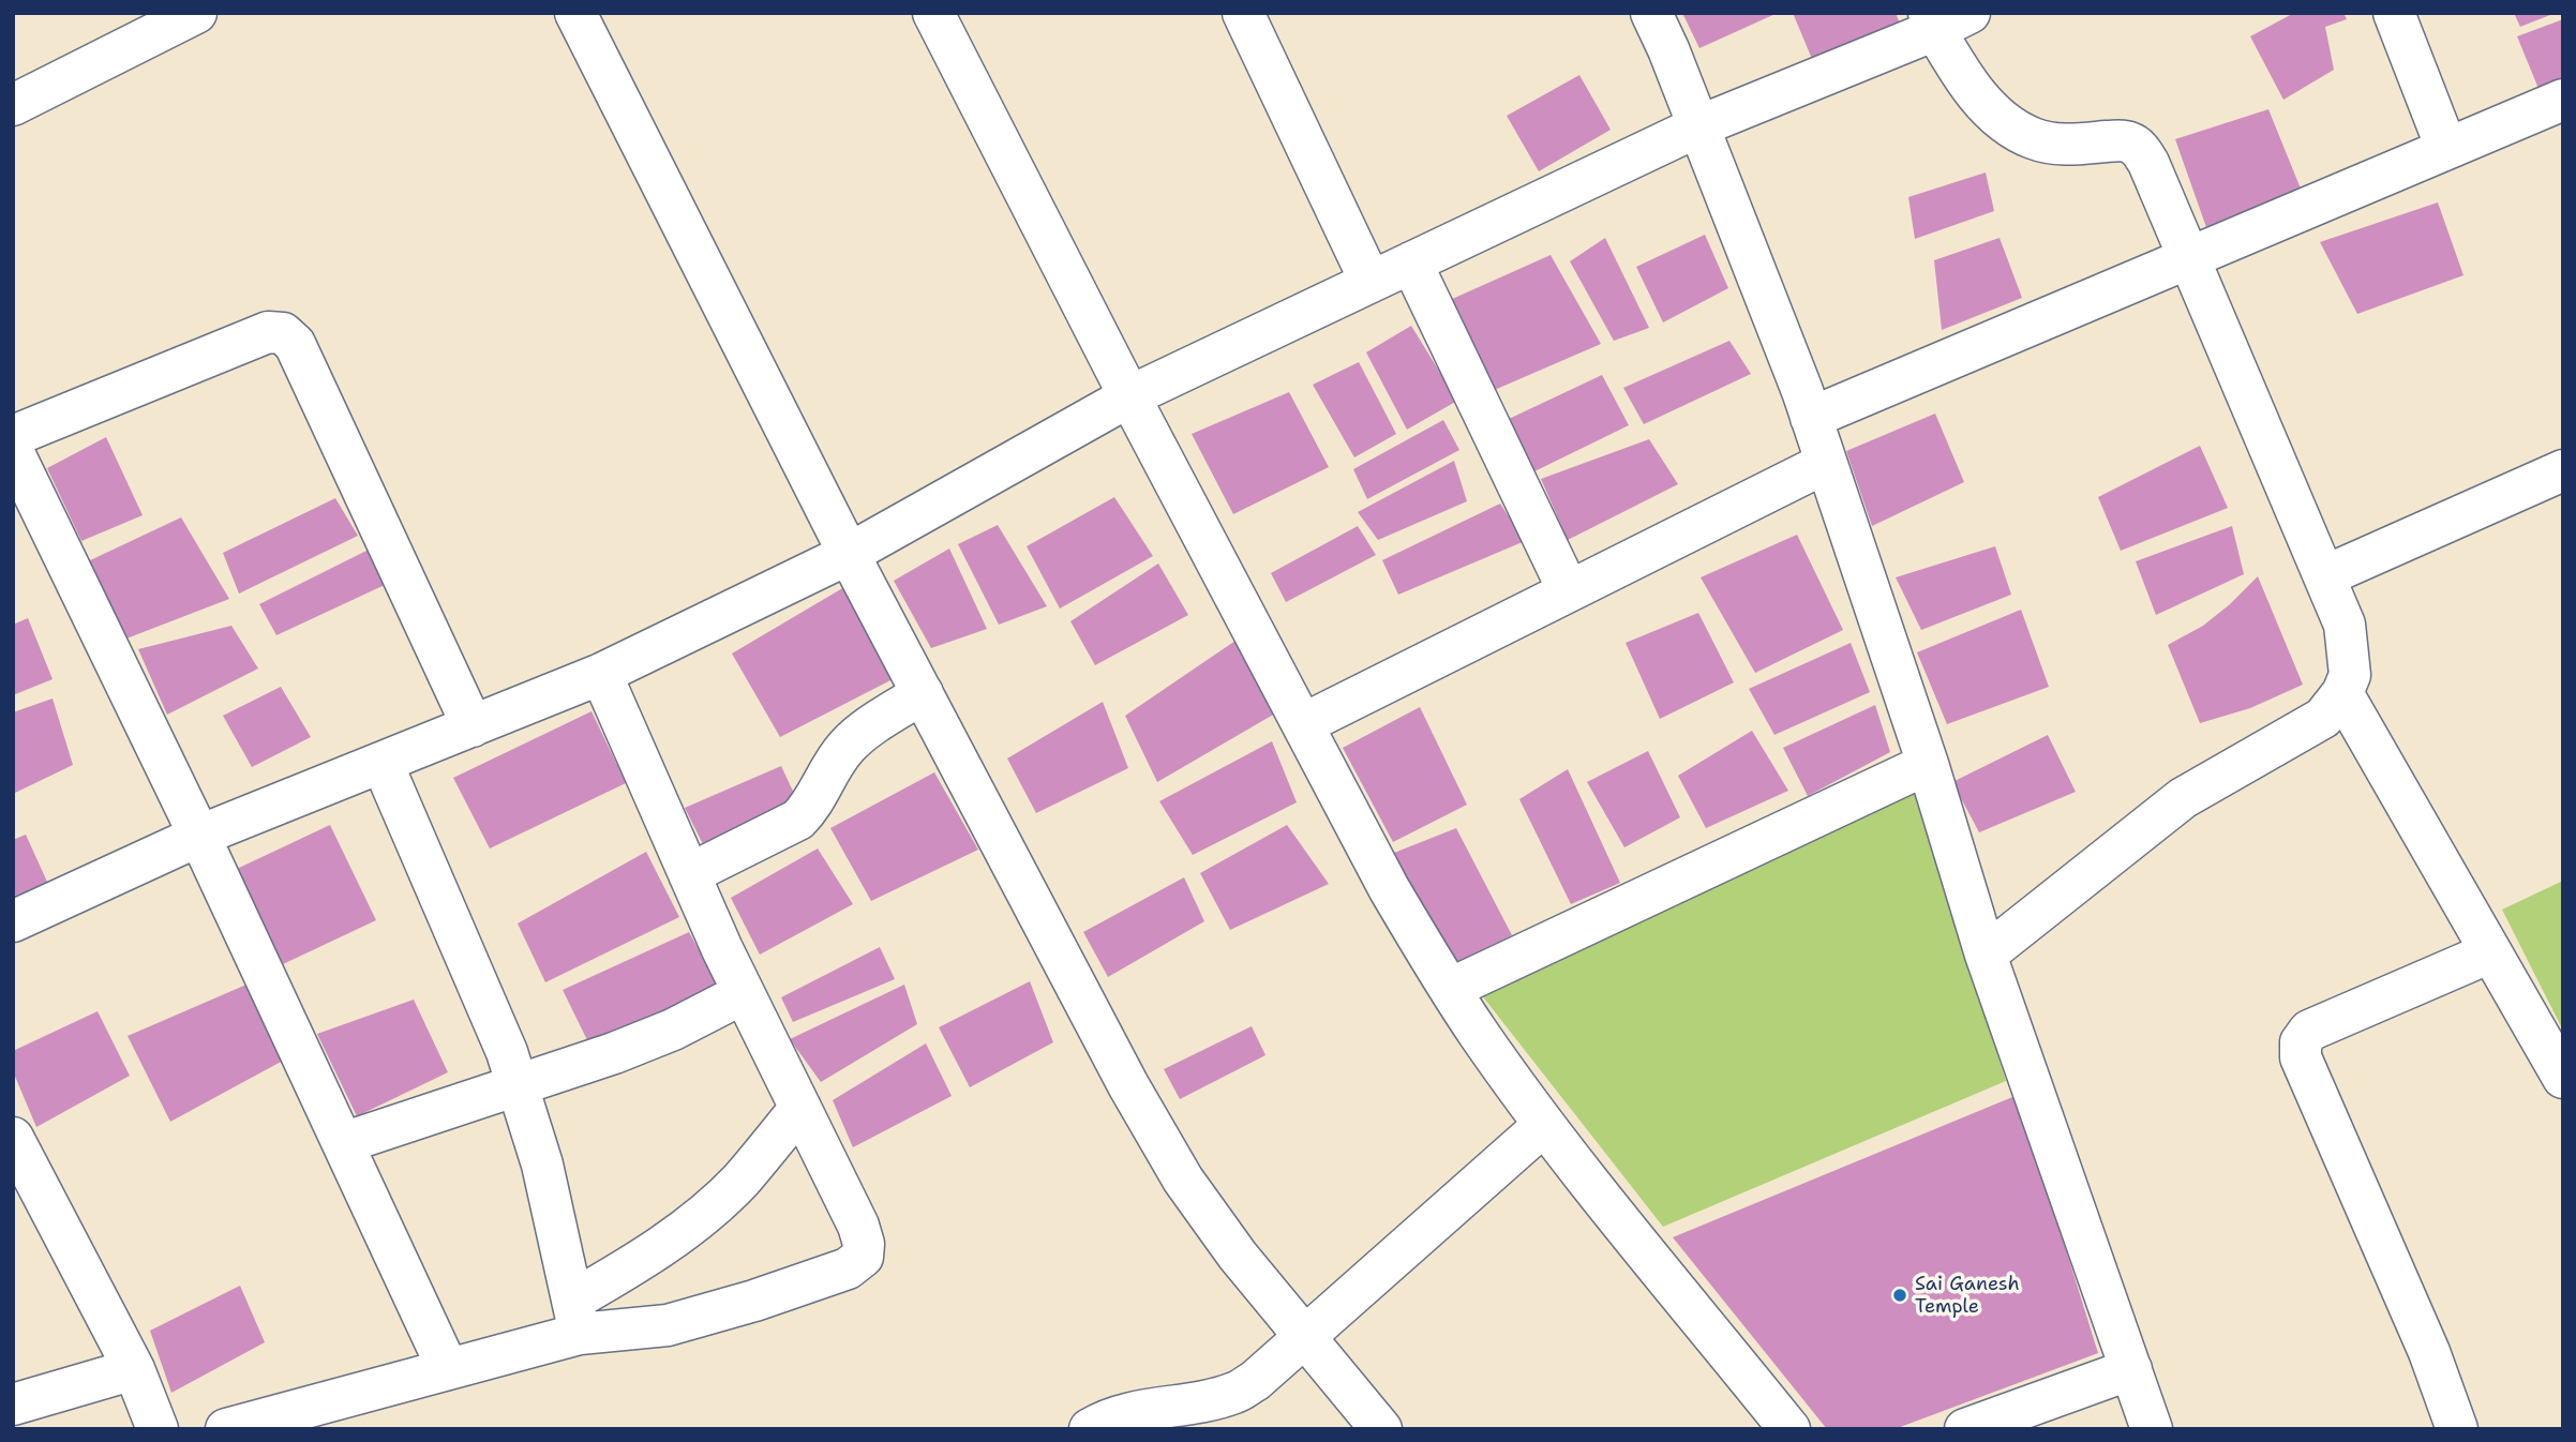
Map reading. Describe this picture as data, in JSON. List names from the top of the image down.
{
  "places": ["Sai Ganesh Temple"]
}
